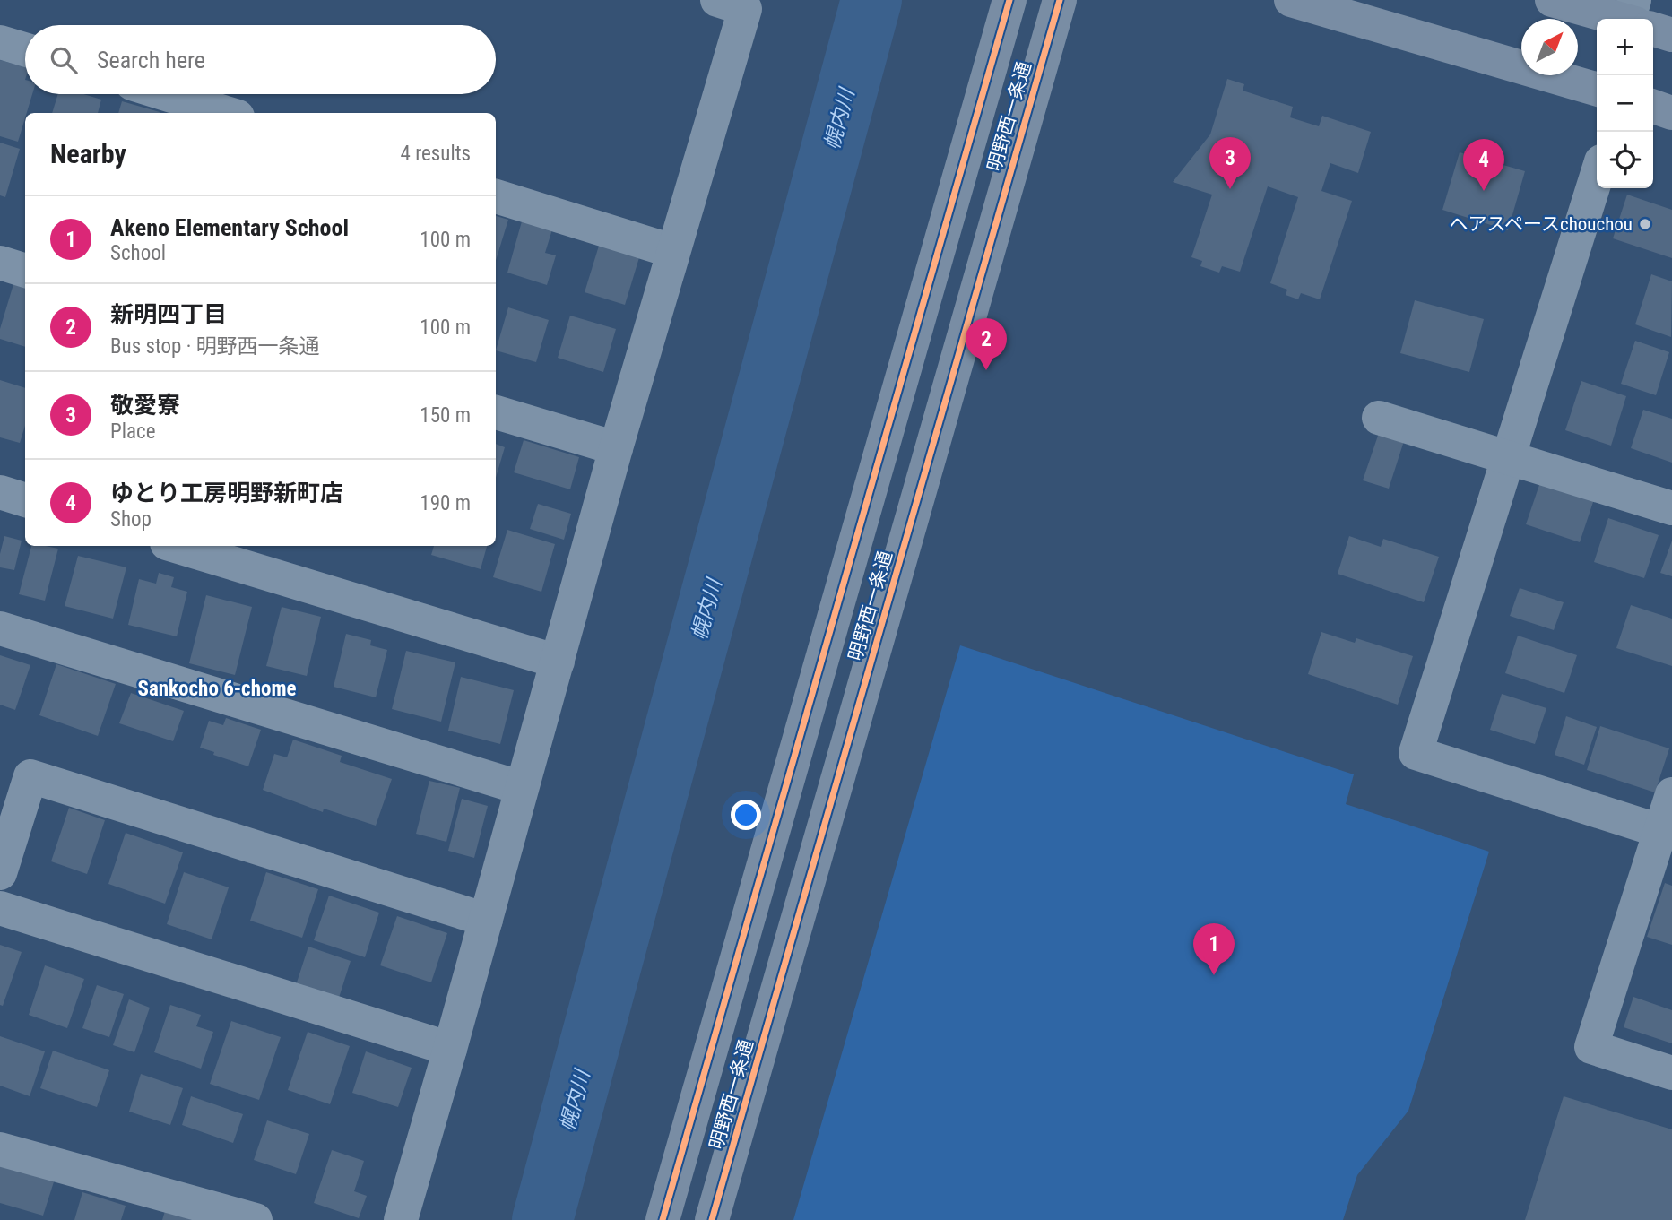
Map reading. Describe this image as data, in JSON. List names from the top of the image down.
{
  "streets": {
    "street": ["明野西一条通"]
  },
  "districts": ["Sankocho 6-chome"],
  "water": ["幌内川"],
  "places": ["ヘアスペースchouchou"],
  "north": "top right",
  "page": {
    "map_buttons": ["+", "−"],
    "search": "Search here",
    "heading": ["Nearby", "4 results"],
    "pins": [
      "3",
      "4",
      "2",
      "1"
    ],
    "list": [
      {
        "mark": "1",
        "name": "Akeno Elementary School",
        "note": "School",
        "value": "100 m"
      },
      {
        "mark": "2",
        "name": "新明四丁目",
        "note": "Bus stop · 明野西一条通",
        "value": "100 m"
      },
      {
        "mark": "3",
        "name": "敬愛寮",
        "note": "Place",
        "value": "150 m"
      },
      {
        "mark": "4",
        "name": "ゆとり工房明野新町店",
        "note": "Shop",
        "value": "190 m"
      }
    ]
  }
}
